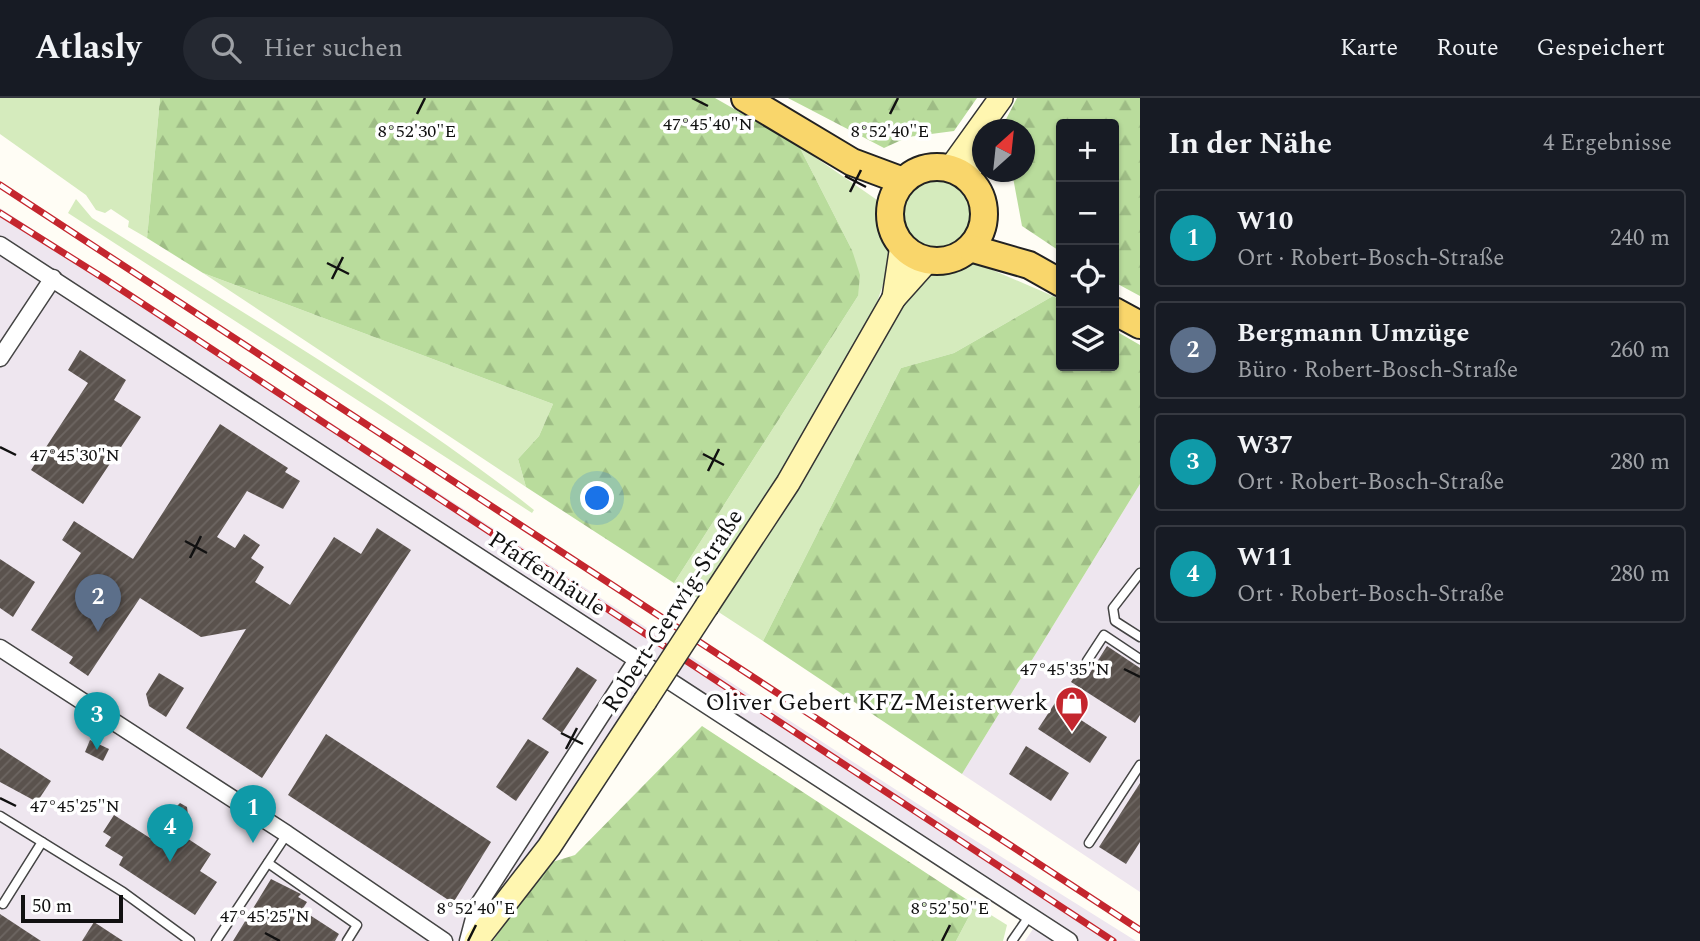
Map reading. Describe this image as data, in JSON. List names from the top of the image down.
{
  "streets": {
    "street": ["Pfaffenhäule", "Robert-Gerwig-Straße"]
  },
  "places": {
    "shop": ["Oliver Gebert KFZ-Meisterwerk"]
  },
  "scale_bar": "50 m",
  "north": "top right",
  "page": {
    "header": "Atlasly",
    "search": "Hier suchen",
    "nav": ["Karte", "Route", "Gespeichert"],
    "heading": ["In der Nähe", "4 Ergebnisse"],
    "map_buttons": ["+", "−"],
    "list": [
      {
        "mark": "1",
        "name": "W10",
        "note": "Ort · Robert-Bosch-Straße",
        "value": "240 m"
      },
      {
        "mark": "2",
        "name": "Bergmann Umzüge",
        "note": "Büro · Robert-Bosch-Straße",
        "value": "260 m"
      },
      {
        "mark": "3",
        "name": "W37",
        "note": "Ort · Robert-Bosch-Straße",
        "value": "280 m"
      },
      {
        "mark": "4",
        "name": "W11",
        "note": "Ort · Robert-Bosch-Straße",
        "value": "280 m"
      }
    ],
    "pins": [
      "2",
      "3",
      "1",
      "4"
    ],
    "scale": "50 m"
  },
  "coordinates": [
    "47°45'40\"N",
    "8°52'30\"E",
    "8°52'40\"E",
    "47°45'30\"N",
    "47°45'35\"N",
    "47°45'25\"N",
    "8°52'50\"E"
  ]
}
